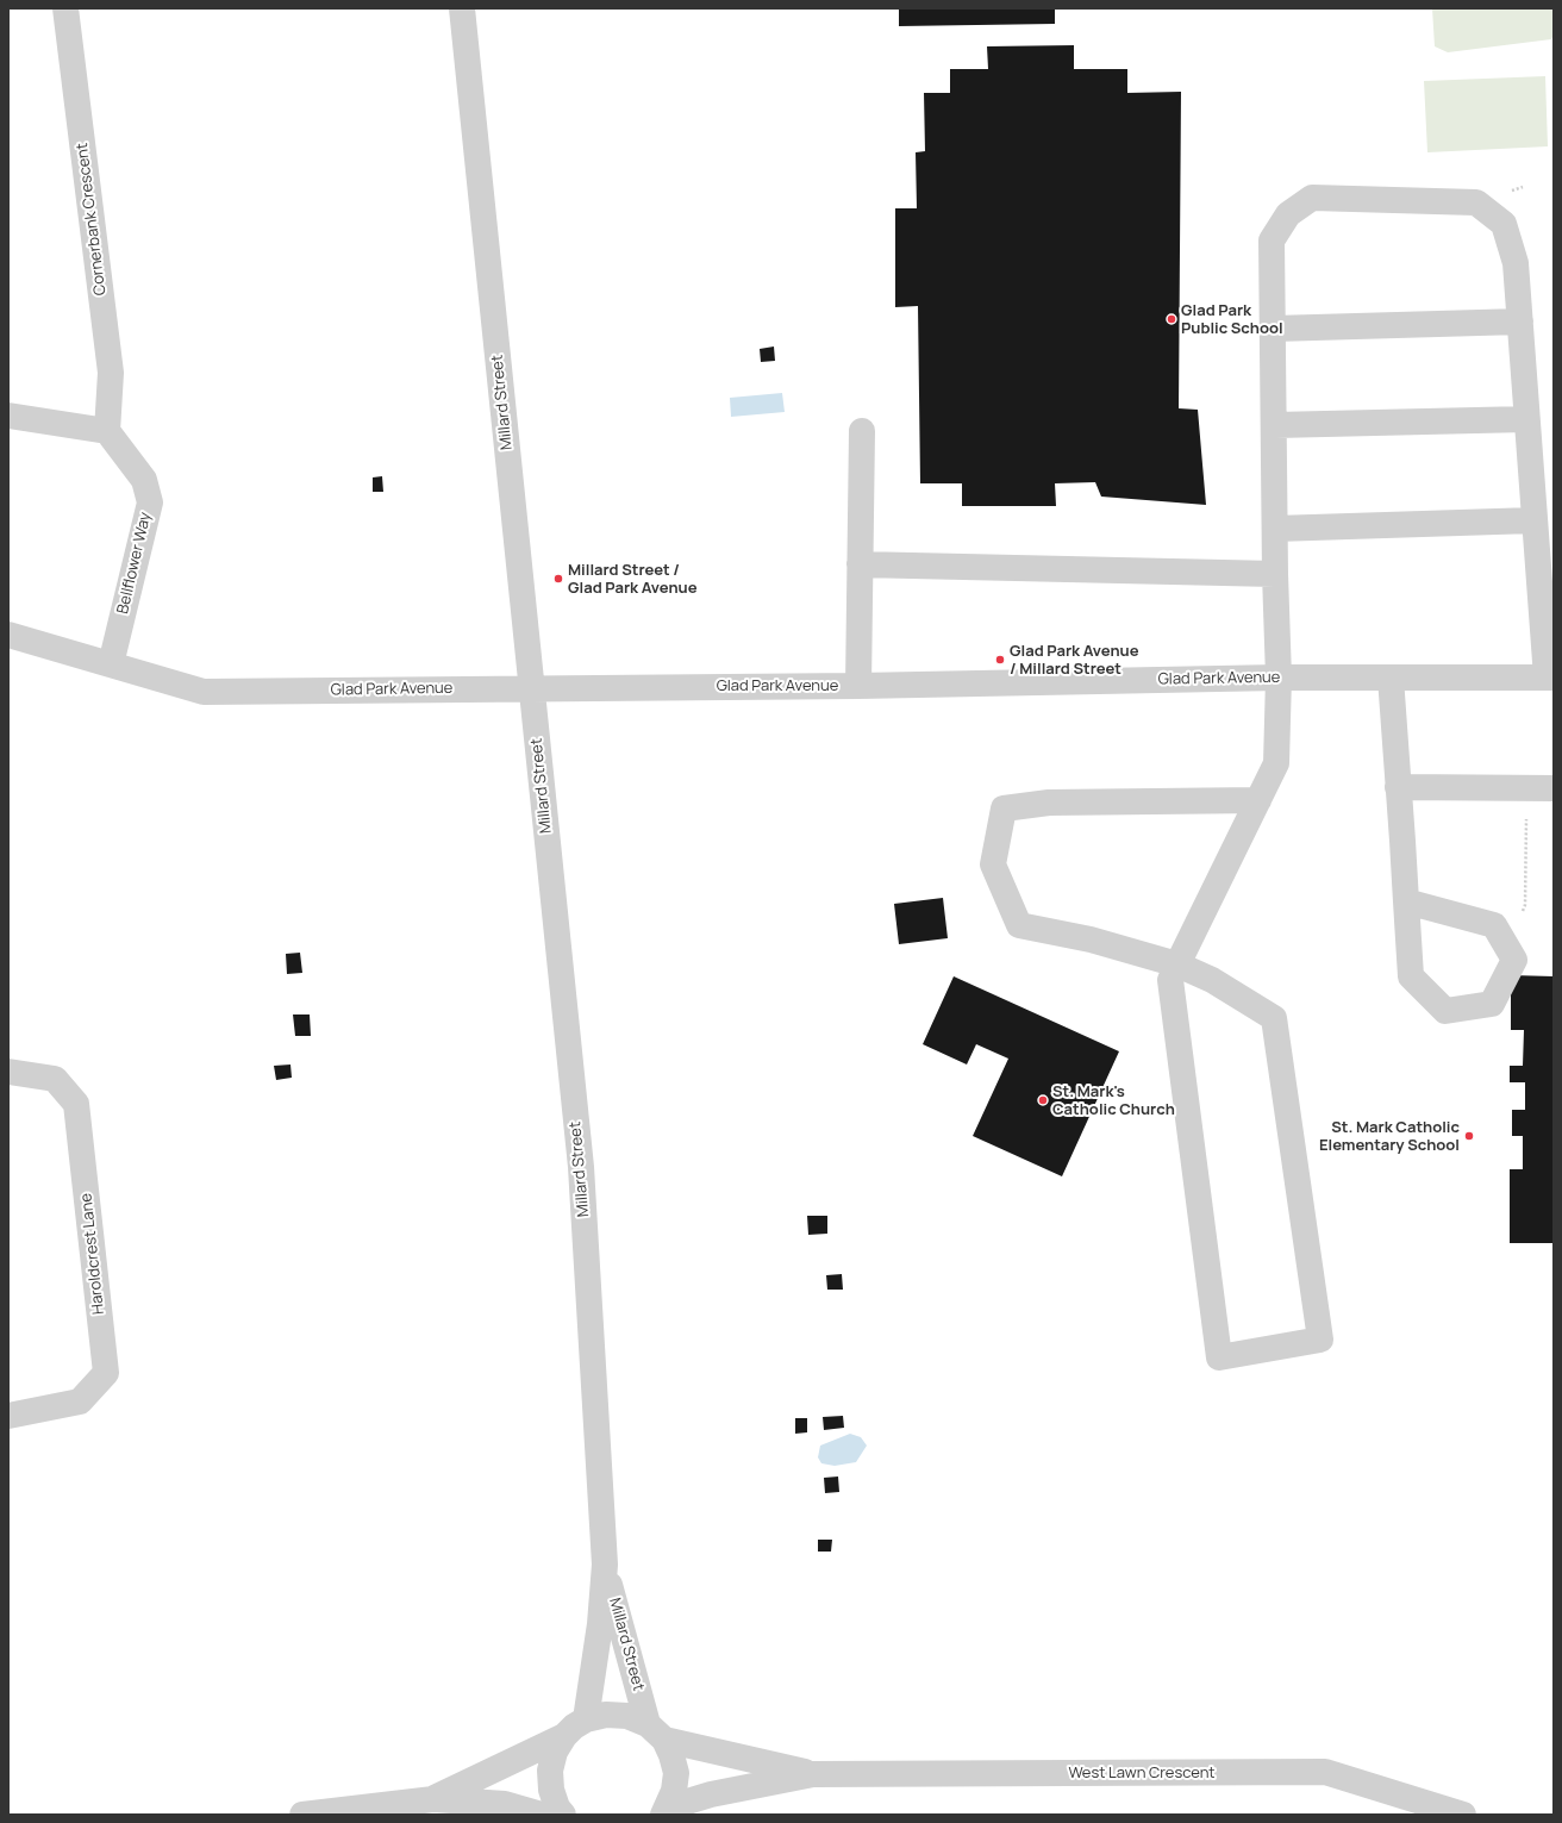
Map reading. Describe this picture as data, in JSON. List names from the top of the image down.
{
  "streets": {
    "street": [
      "Cornerbank Crescent",
      "Millard Street",
      "Bellflower Way",
      "Glad Park Avenue",
      "Haroldcrest Lane",
      "West Lawn Crescent"
    ]
  },
  "crossings": [
    ["Cornerbank Crescent", "Bellflower Way"],
    ["Millard Street", "Glad Park Avenue"],
    ["Millard Street", "West Lawn Crescent"],
    ["Bellflower Way", "Glad Park Avenue"]
  ],
  "places": [
    "Glad Park Public School",
    "Millard Street / Glad Park Avenue",
    "Glad Park Avenue / Millard Street",
    "St. Mark's Catholic Church",
    "St. Mark Catholic Elementary School"
  ]
}
